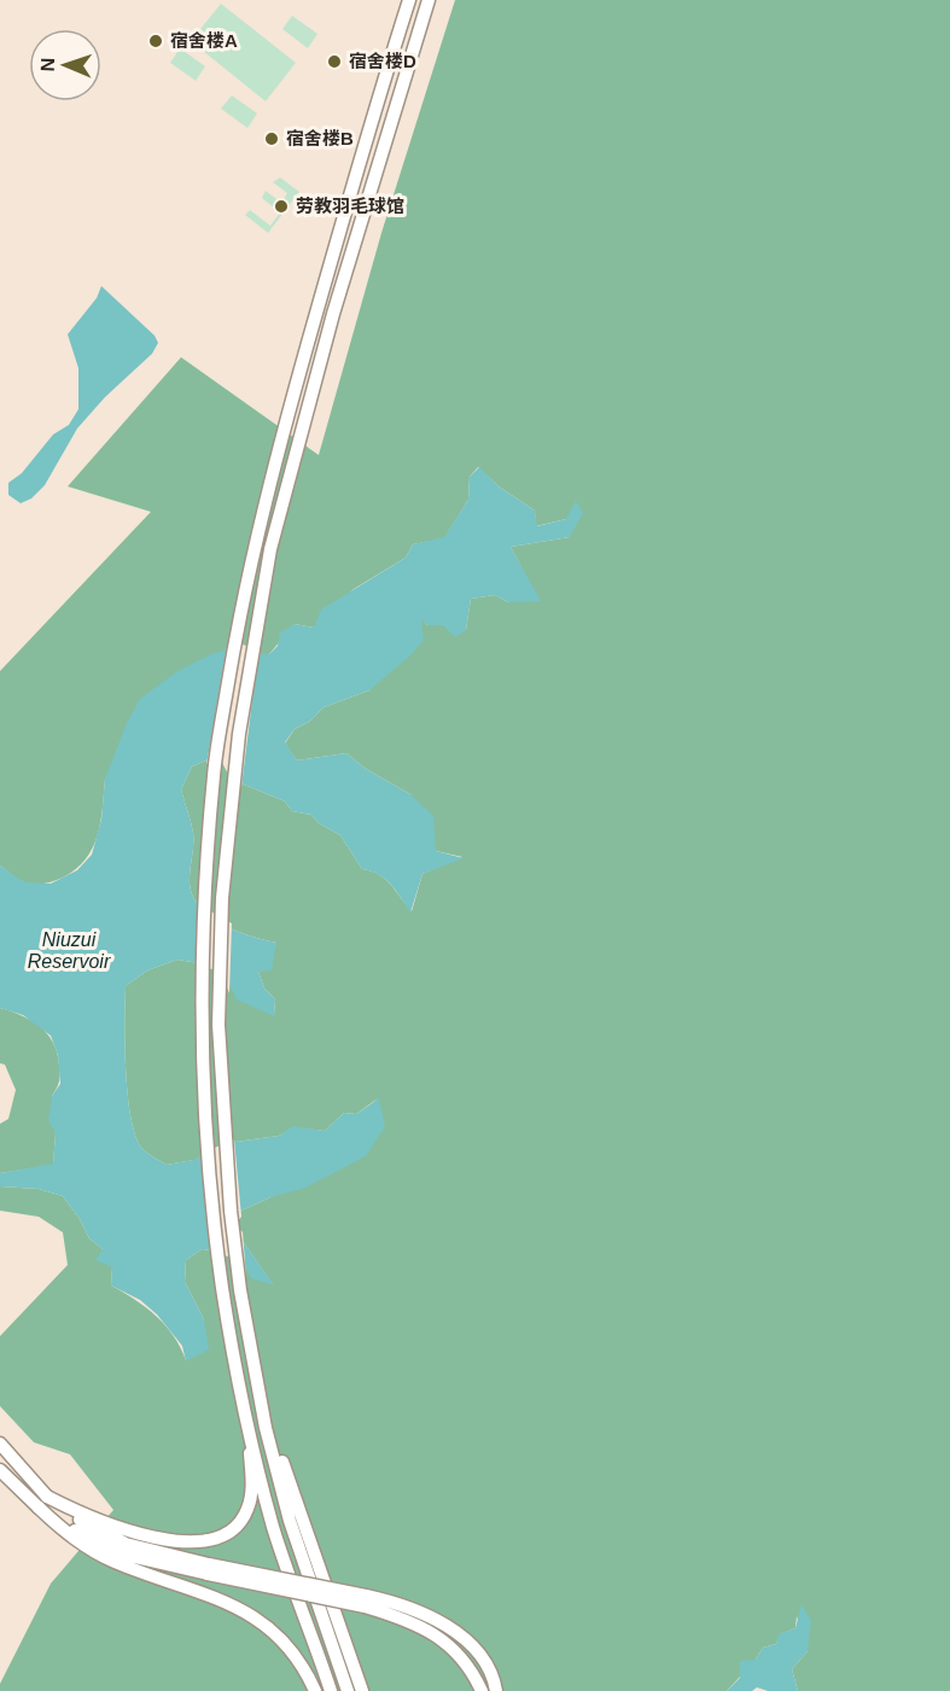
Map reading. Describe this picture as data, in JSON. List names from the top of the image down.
{
  "water": ["Niuzui Reservoir"],
  "places": [
    "宿舍楼A",
    "宿舍楼D",
    "宿舍楼B",
    "劳教羽毛球馆"
  ],
  "north": "left"
}
